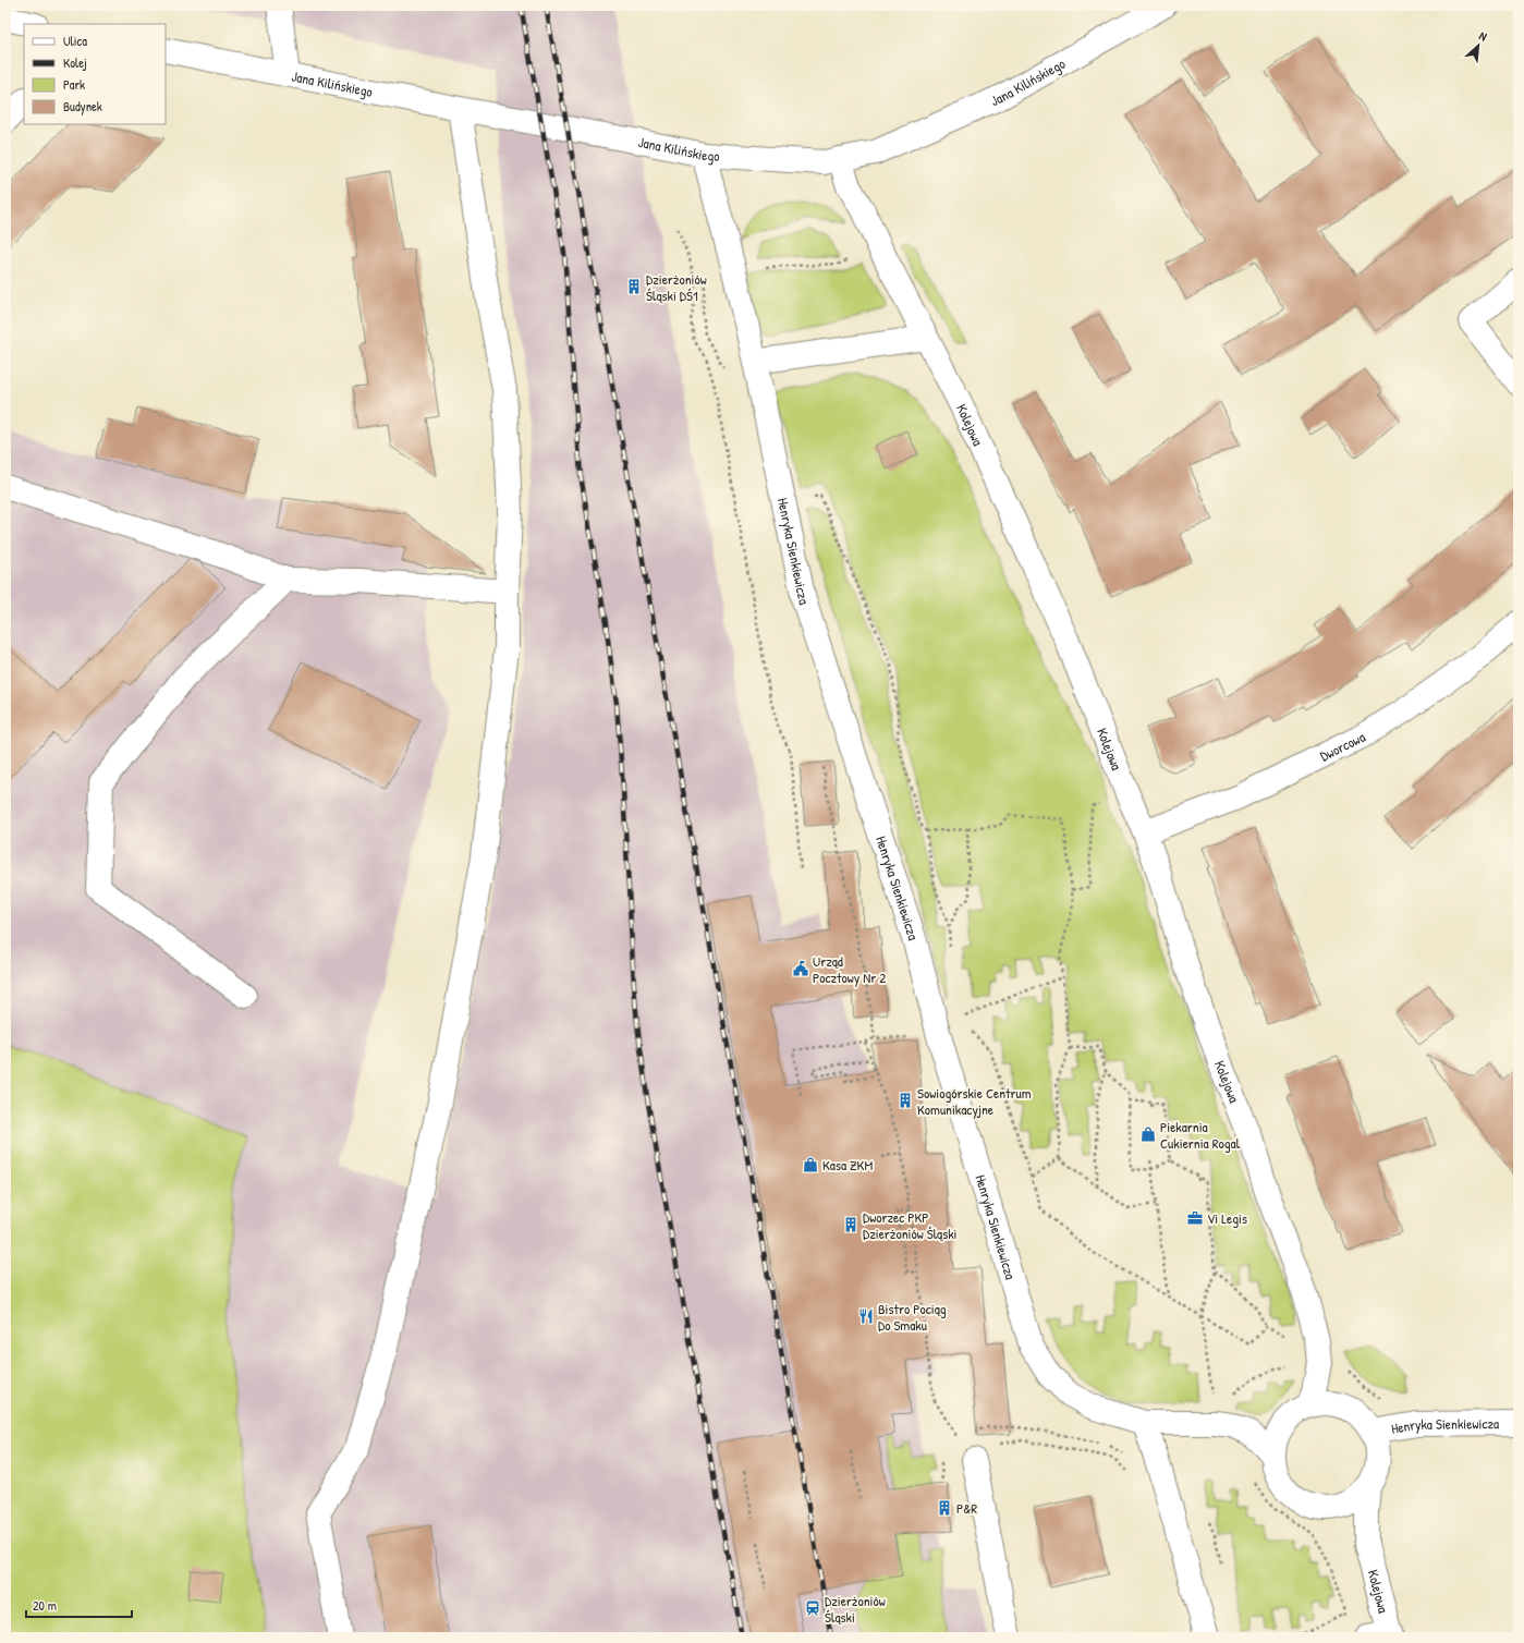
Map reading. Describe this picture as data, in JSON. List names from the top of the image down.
{
  "streets": {
    "street": [
      "Jana Kilińskiego",
      "Kolejowa",
      "Henryka Sienkiewicza",
      "Dworcowa"
    ]
  },
  "crossings": [
    ["Jana Kilińskiego", "Kolejowa"],
    ["Jana Kilińskiego", "Henryka Sienkiewicza"],
    ["Kolejowa", "Henryka Sienkiewicza"],
    ["Kolejowa", "Dworcowa"]
  ],
  "places": {
    "building": [
      "Dzierżoniów Śląski DŚ1",
      "Sowiogórskie Centrum Komunikacyjne",
      "Dworzec PKP Dzierżoniów Śląski",
      "P&R"
    ],
    "public building": ["Urząd Pocztowy Nr 2"],
    "shop": ["Piekarnia Cukiernia Rogal", "Kasa ZKM"],
    "office": ["Vi Legis"],
    "restaurant": ["Bistro Pociąg Do Smaku"],
    "station": ["Dzierżoniów Śląski"]
  },
  "legend": [
    "Ulica",
    "Kolej",
    "Park",
    "Budynek"
  ],
  "scale_bar": "20 m",
  "north": "top right"
}
